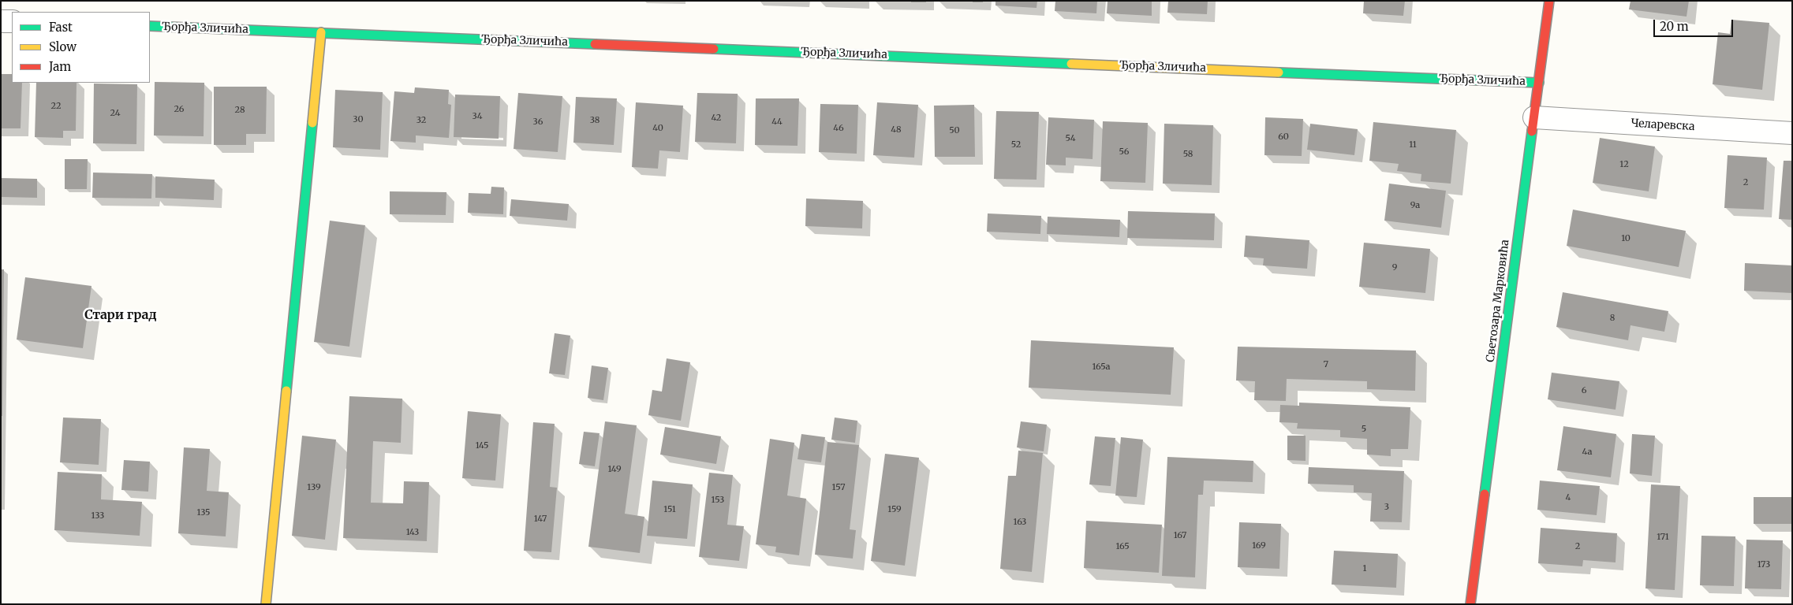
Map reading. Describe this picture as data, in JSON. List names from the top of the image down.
{
  "streets": {
    "street": ["Ђорђа Зличића", "Челаревска", "Светозара Марковића"]
  },
  "crossings": [
    ["Ђорђа Зличића", "Светозара Марковића"],
    ["Челаревска", "Светозара Марковића"]
  ],
  "districts": ["Стари град"],
  "house_numbers": [
    "22",
    "26",
    "28",
    "24",
    "34",
    "42",
    "30",
    "32",
    "38",
    "36",
    "44",
    "40",
    "46",
    "48",
    "50",
    "60",
    "54",
    "52",
    "11",
    "56",
    "58",
    "12",
    "2",
    "9a",
    "10",
    "9",
    "8",
    "7",
    "165a",
    "6",
    "5",
    "145",
    "4a",
    "149",
    "139",
    "157",
    "4",
    "153",
    "3",
    "151",
    "159",
    "135",
    "133",
    "147",
    "163",
    "143",
    "167",
    "171",
    "169",
    "165",
    "2",
    "173",
    "1"
  ],
  "legend": ["Fast", "Slow", "Jam"],
  "scale_bar": "20 m"
}
